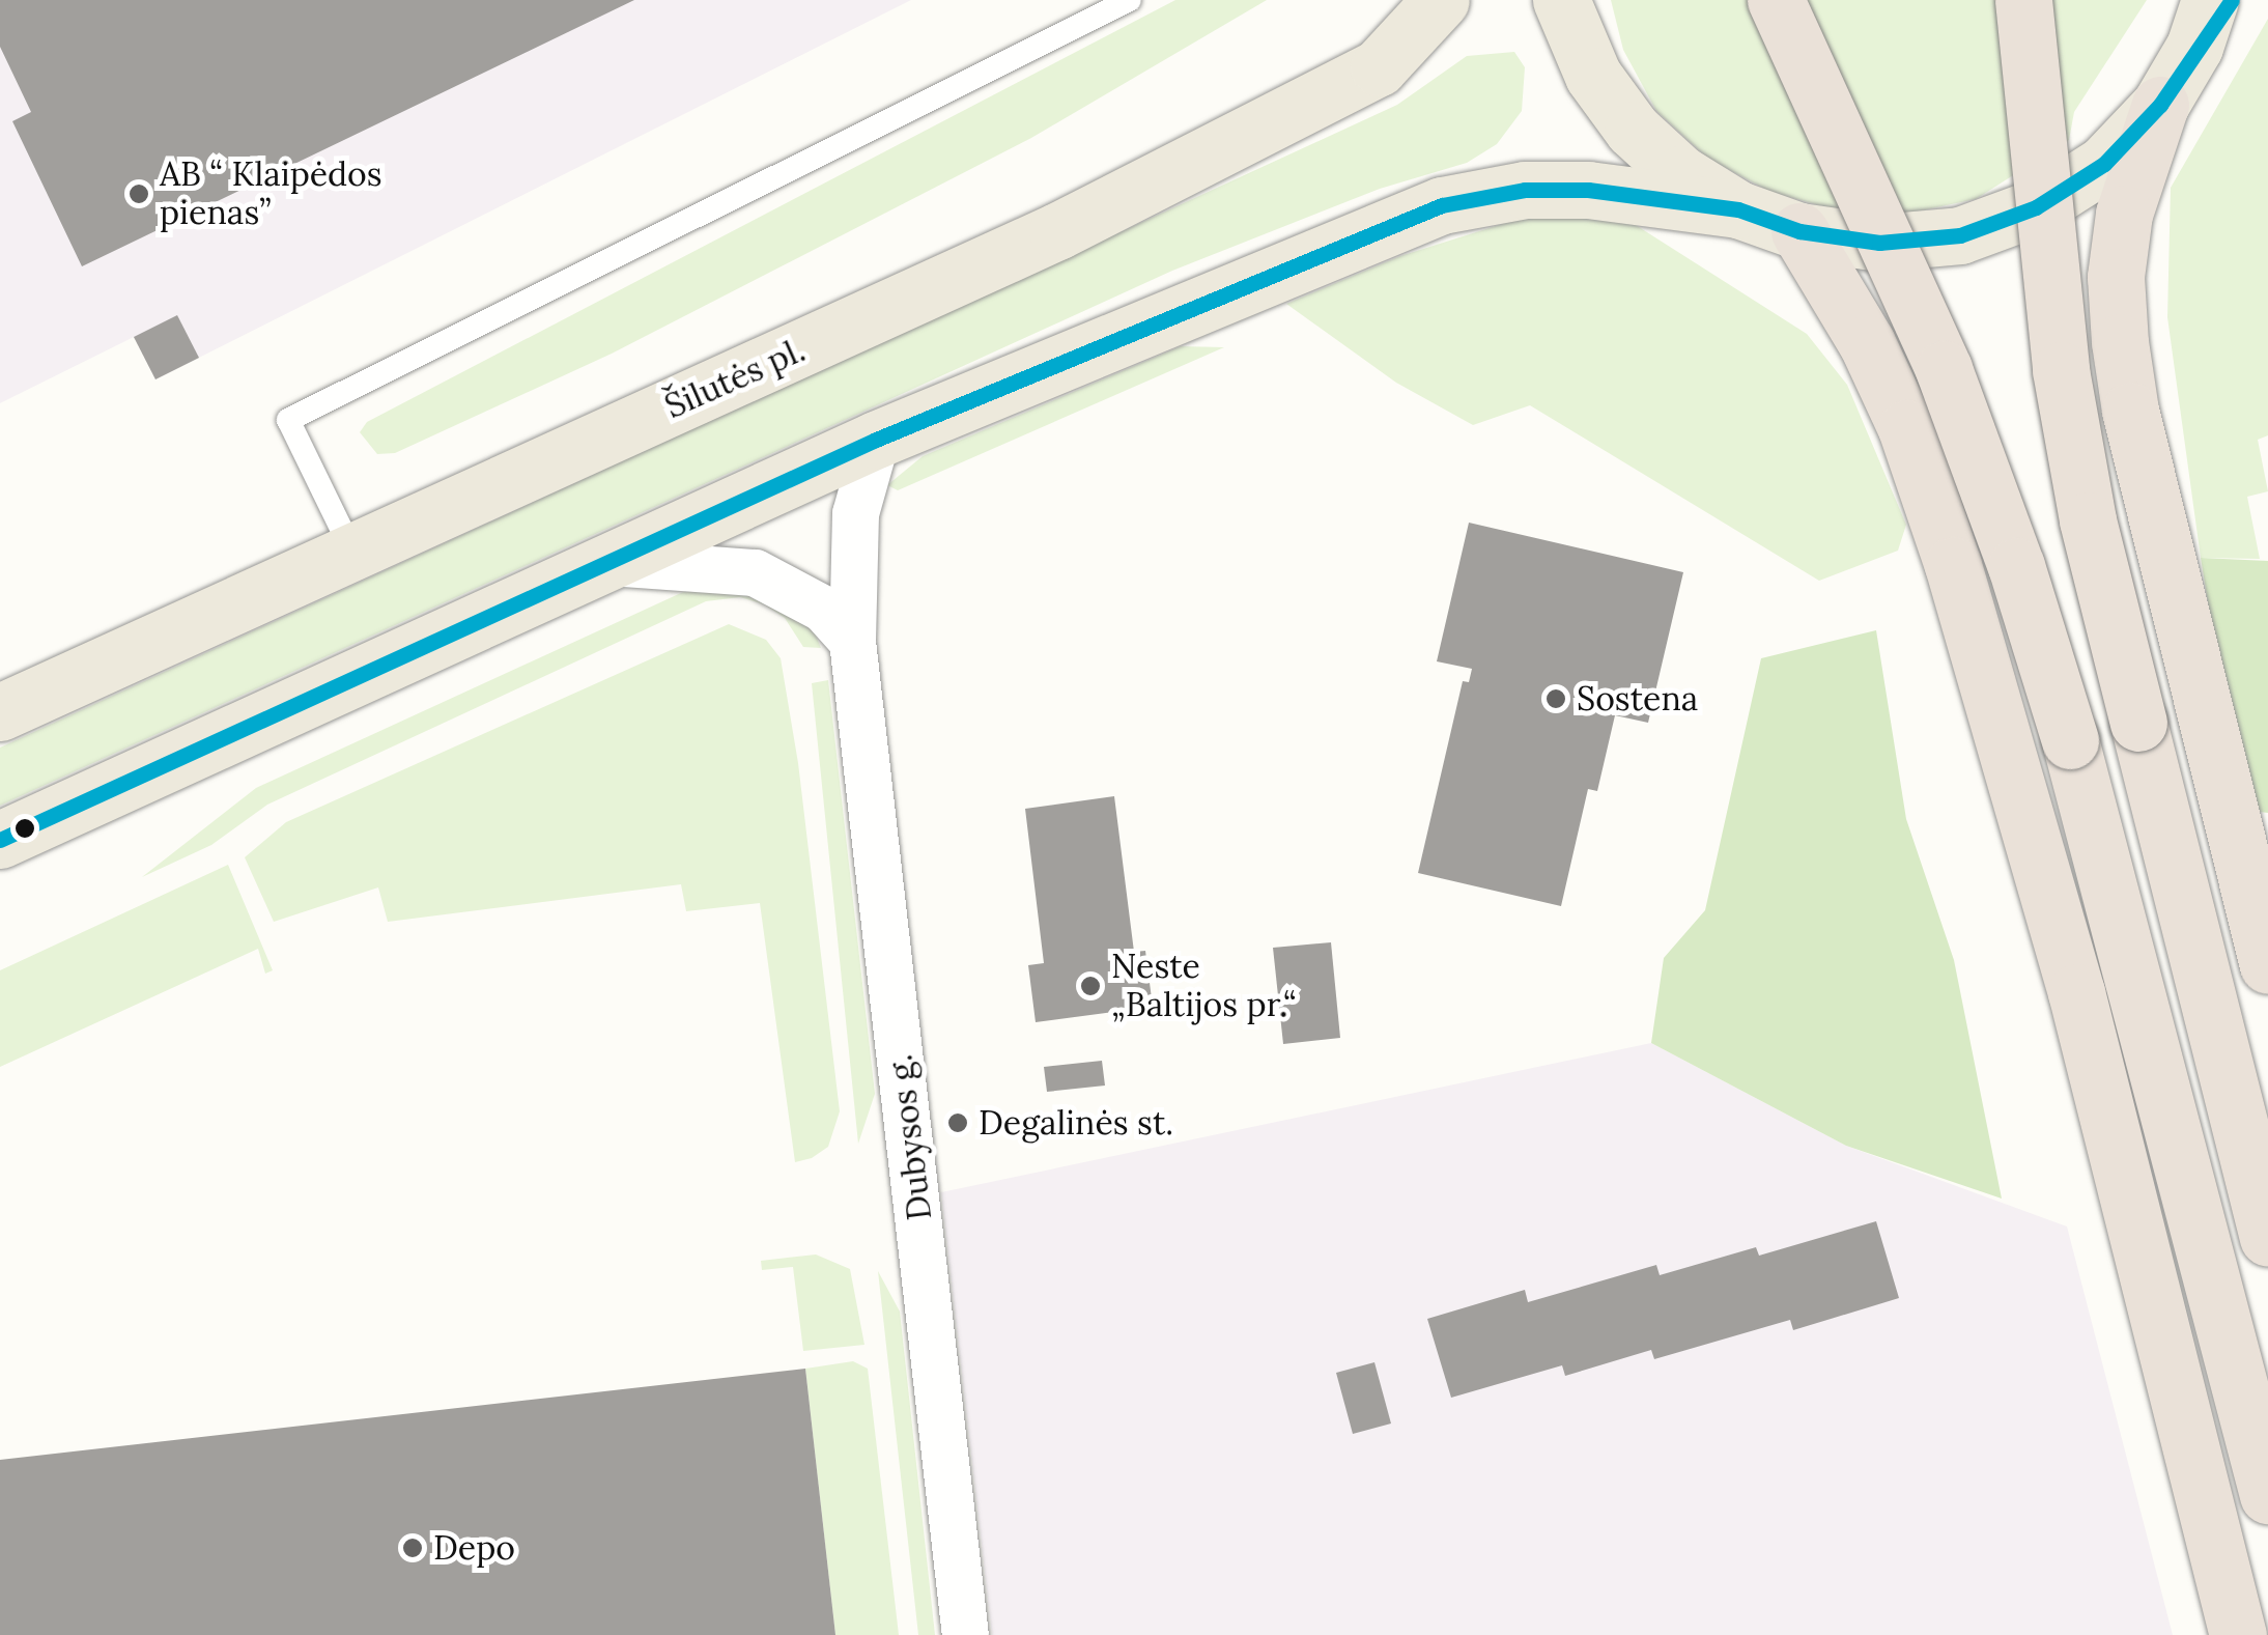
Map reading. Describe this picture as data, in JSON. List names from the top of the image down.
{
  "streets": {
    "main road": ["Šilutės pl."],
    "street": ["Dubysos g."]
  },
  "places": [
    "AB “ Klaipėdos pienas”",
    "Sostena",
    "Neste „Baltijos pr.“",
    "Degalinės st.",
    "Depo"
  ]
}
